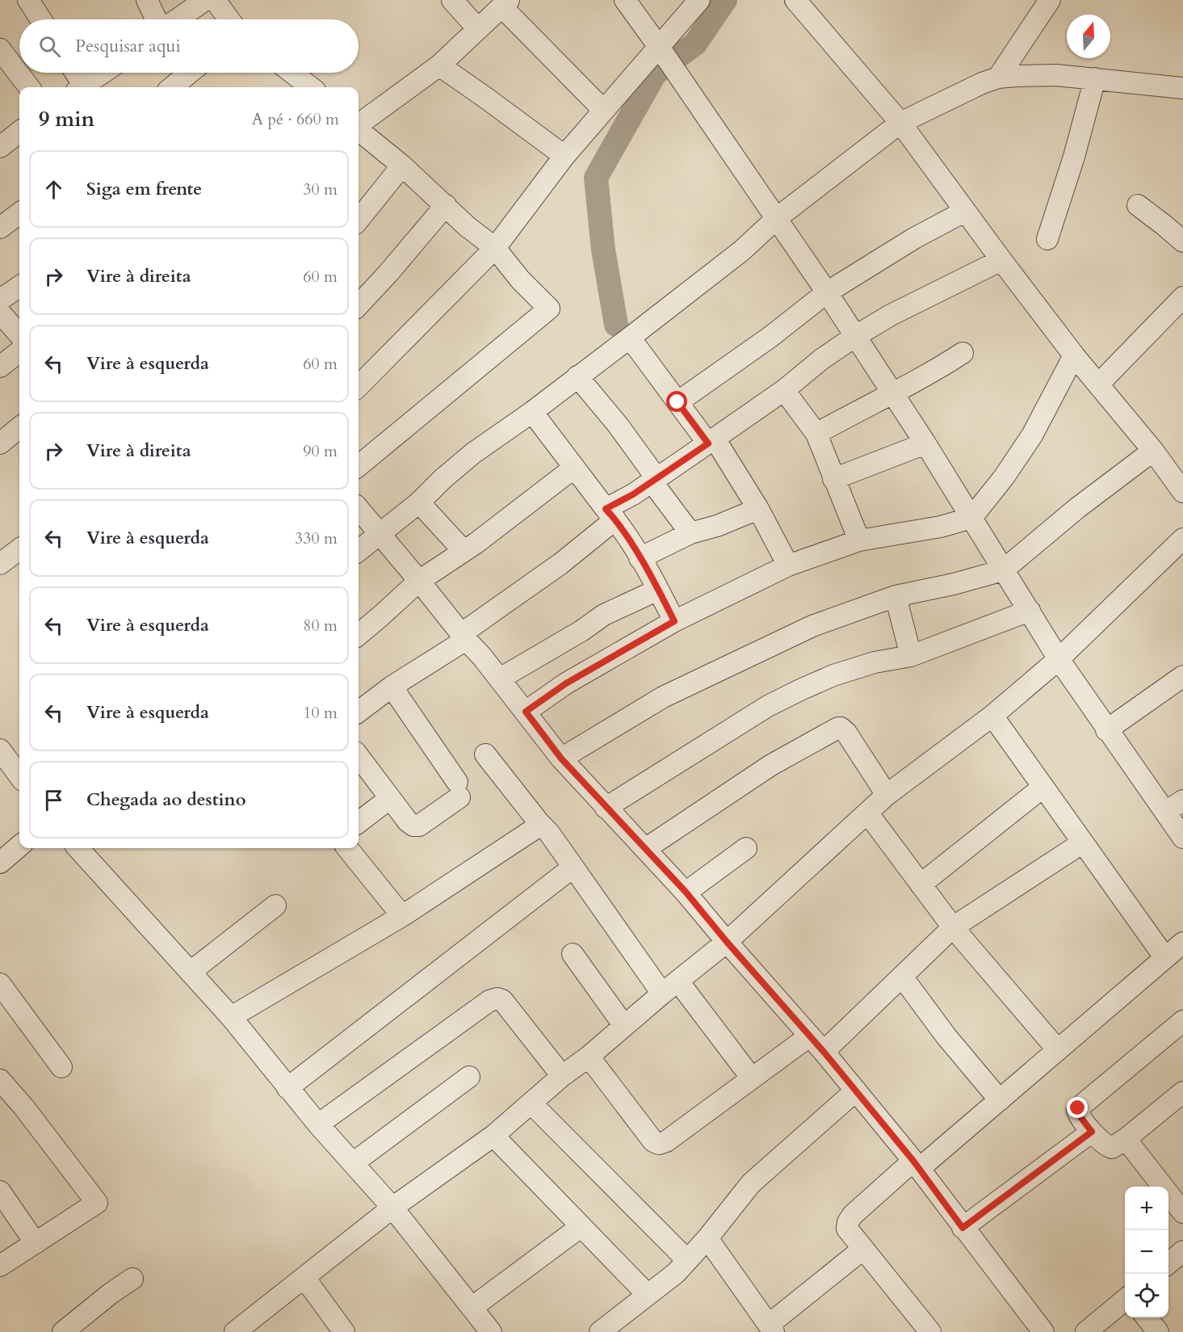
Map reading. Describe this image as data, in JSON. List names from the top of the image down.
{
  "north": "top",
  "page": {
    "search": "Pesquisar aqui",
    "heading": ["9 min", "A pé · 660 m"],
    "list": [
      ["Siga em frente", "30 m"],
      ["Vire à direita", "60 m"],
      ["Vire à esquerda", "60 m"],
      ["Vire à direita", "90 m"],
      ["Vire à esquerda", "330 m"],
      ["Vire à esquerda", "80 m"],
      ["Vire à esquerda", "10 m"],
      "Chegada ao destino"
    ],
    "map_buttons": ["+", "−"]
  }
}
